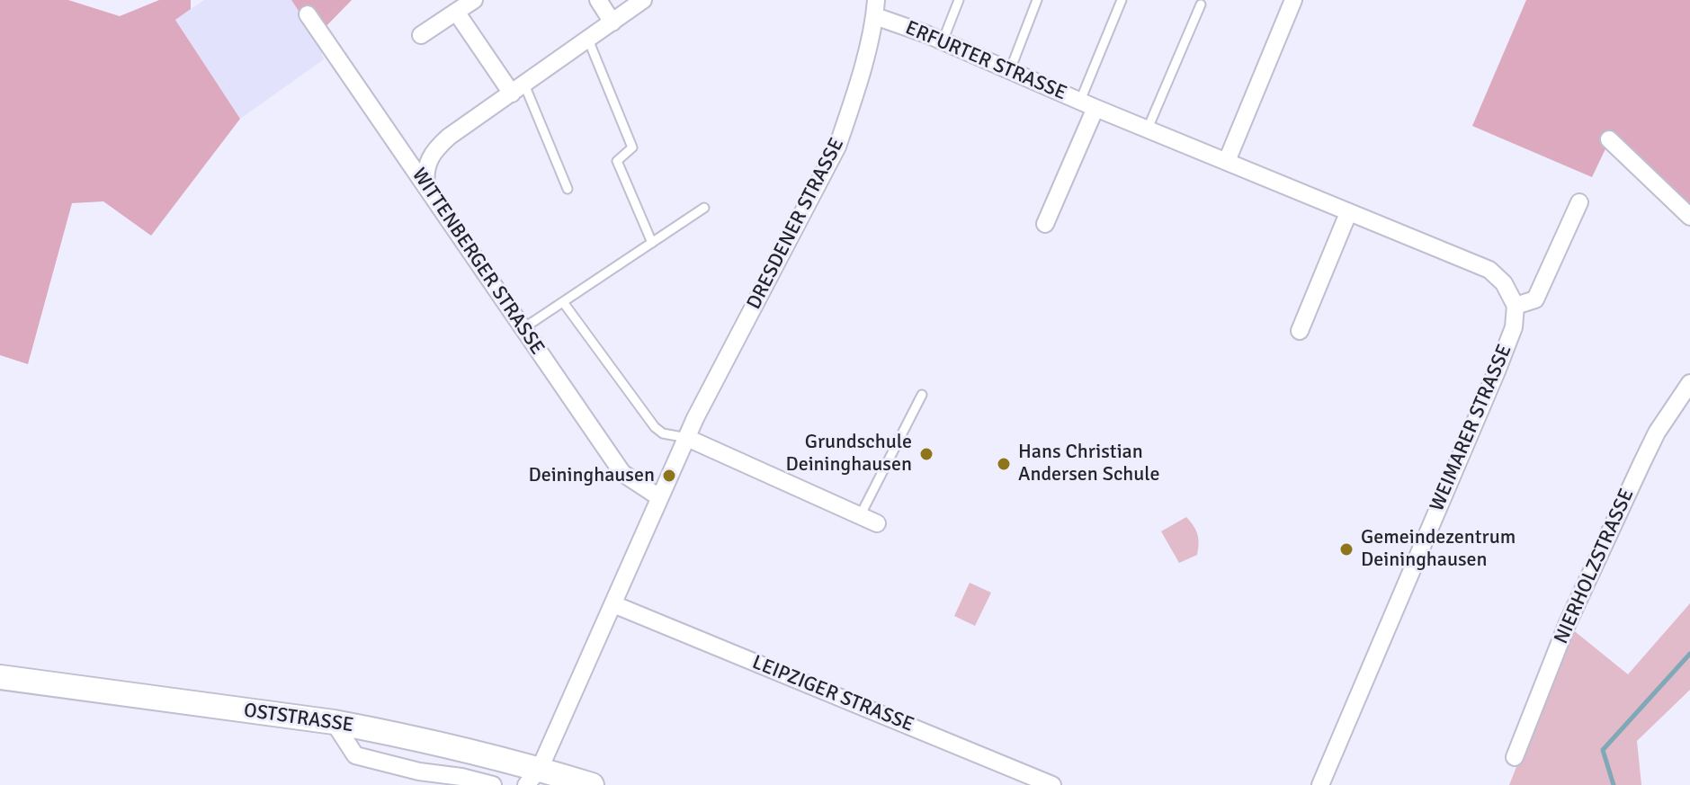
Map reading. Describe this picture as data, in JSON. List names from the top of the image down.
{
  "streets": {
    "main road": ["OSTSTRASSE"],
    "street": [
      "ERFURTER STRASSE",
      "DRESDENER STRASSE",
      "WITTENBERGER STRASSE",
      "WEIMARER STRASSE",
      "NIERHOLZSTRASSE",
      "LEIPZIGER STRASSE"
    ]
  },
  "crossings": [
    ["ERFURTER STRASSE", "DRESDENER STRASSE"],
    ["ERFURTER STRASSE", "WEIMARER STRASSE"],
    ["DRESDENER STRASSE", "WITTENBERGER STRASSE"],
    ["DRESDENER STRASSE", "LEIPZIGER STRASSE"],
    ["DRESDENER STRASSE", "OSTSTRASSE"]
  ],
  "places": [
    "Grundschule Deininghausen",
    "Hans Christian Andersen Schule",
    "Deininghausen",
    "Gemeindezentrum Deininghausen"
  ]
}
